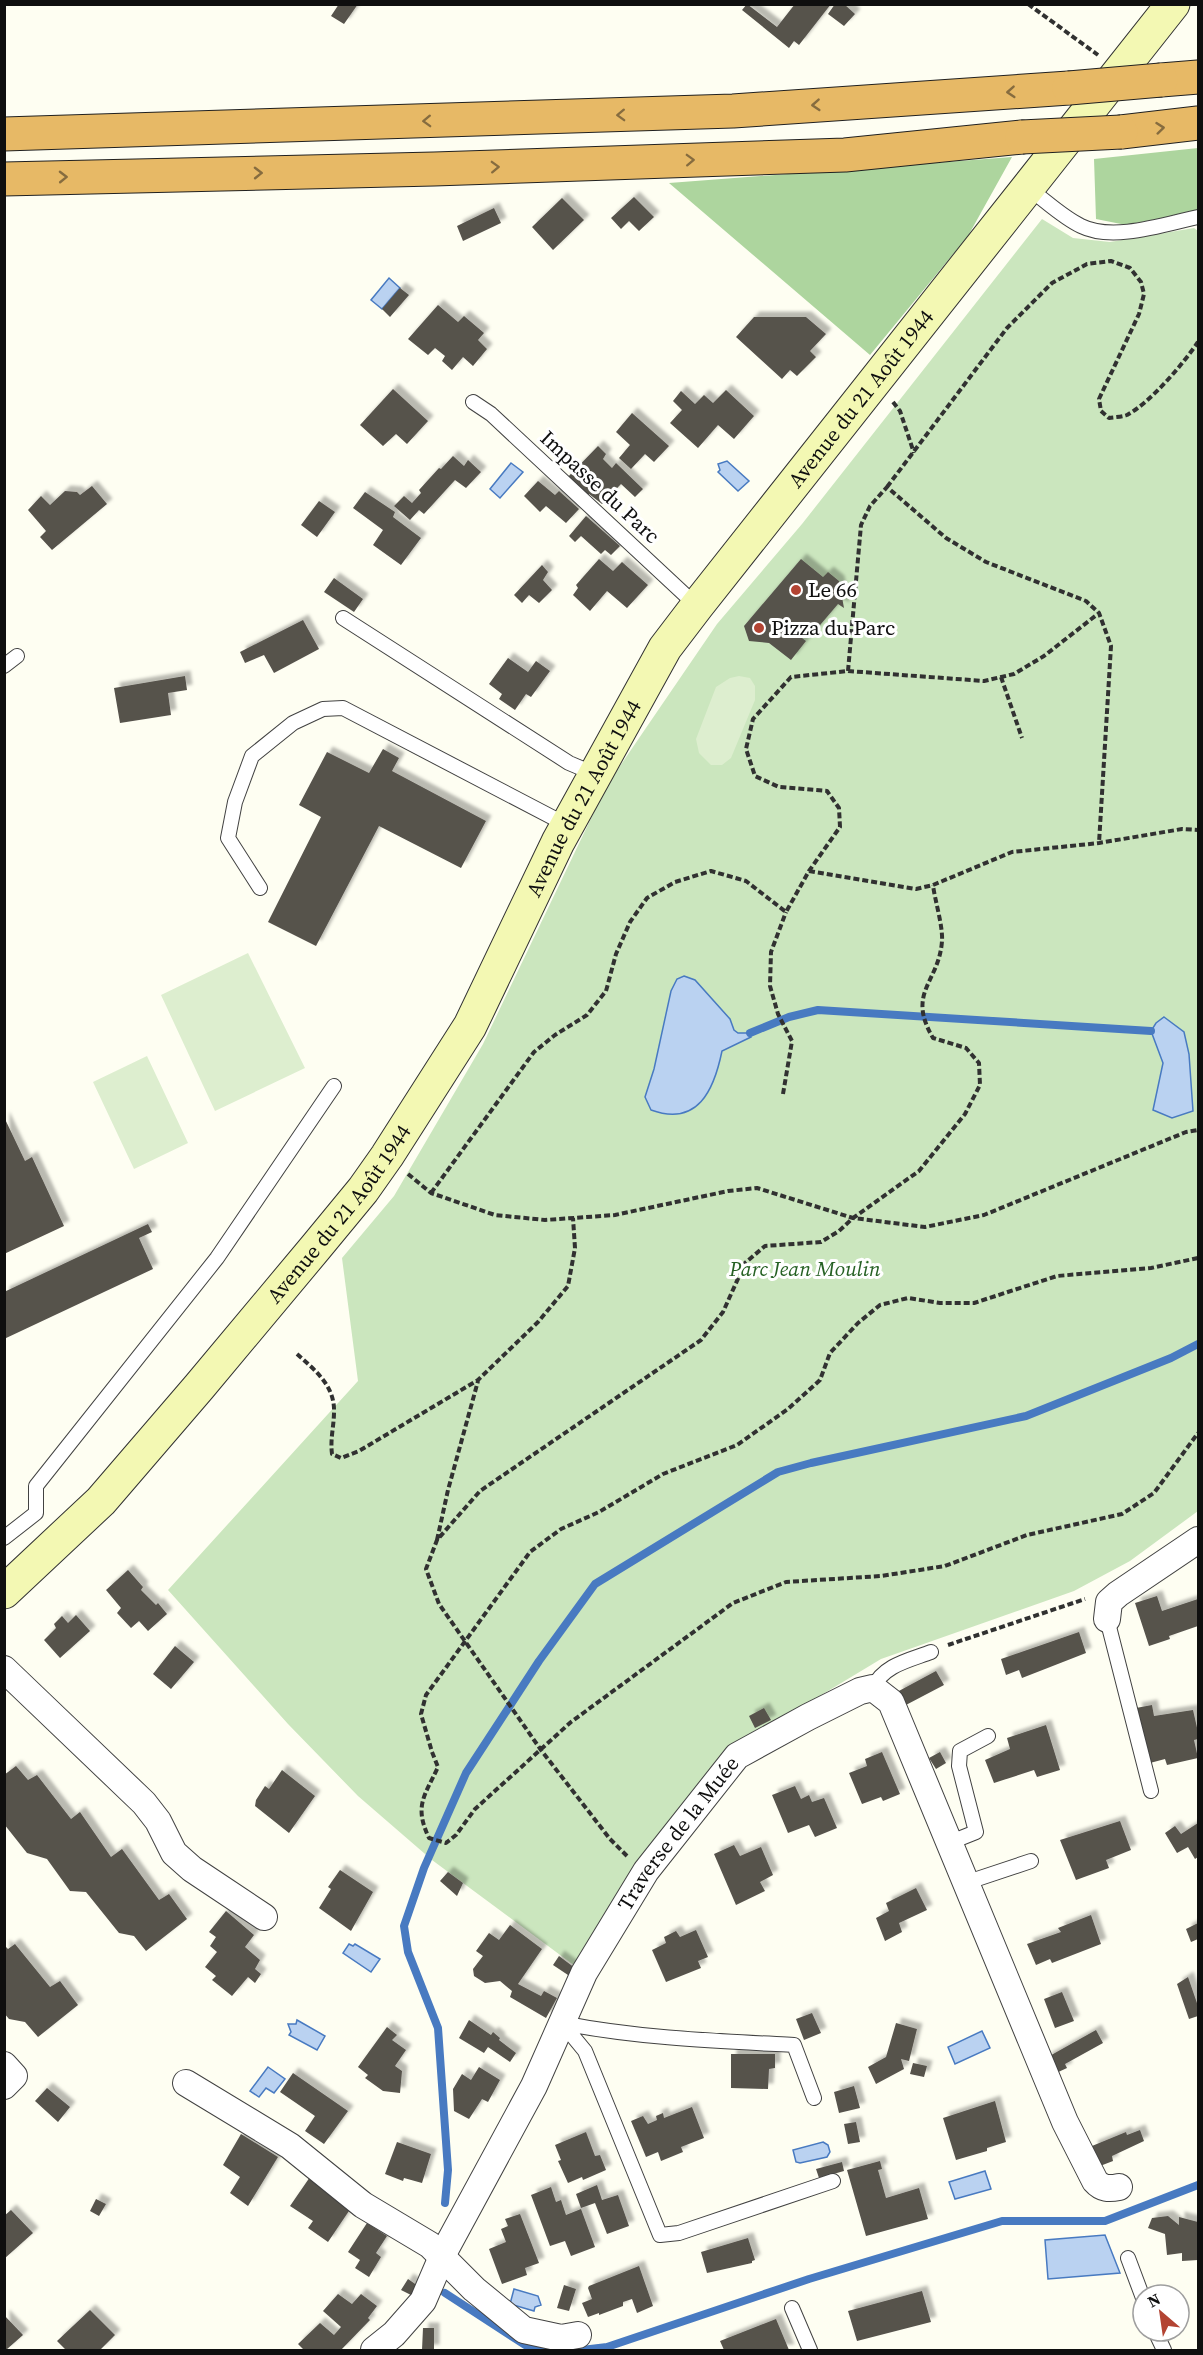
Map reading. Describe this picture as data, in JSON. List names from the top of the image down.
{
  "streets": {
    "main road": ["Avenue du 21 Août 1944"],
    "street": ["Traverse de la Muée"],
    "lane": ["Impasse du Parc"]
  },
  "crossings": [
    ["Avenue du 21 Août 1944", "Impasse du Parc"]
  ],
  "parks": ["Parc Jean Moulin"],
  "places": ["Le 66", "Pizza du Parc"],
  "north": "top left"
}
